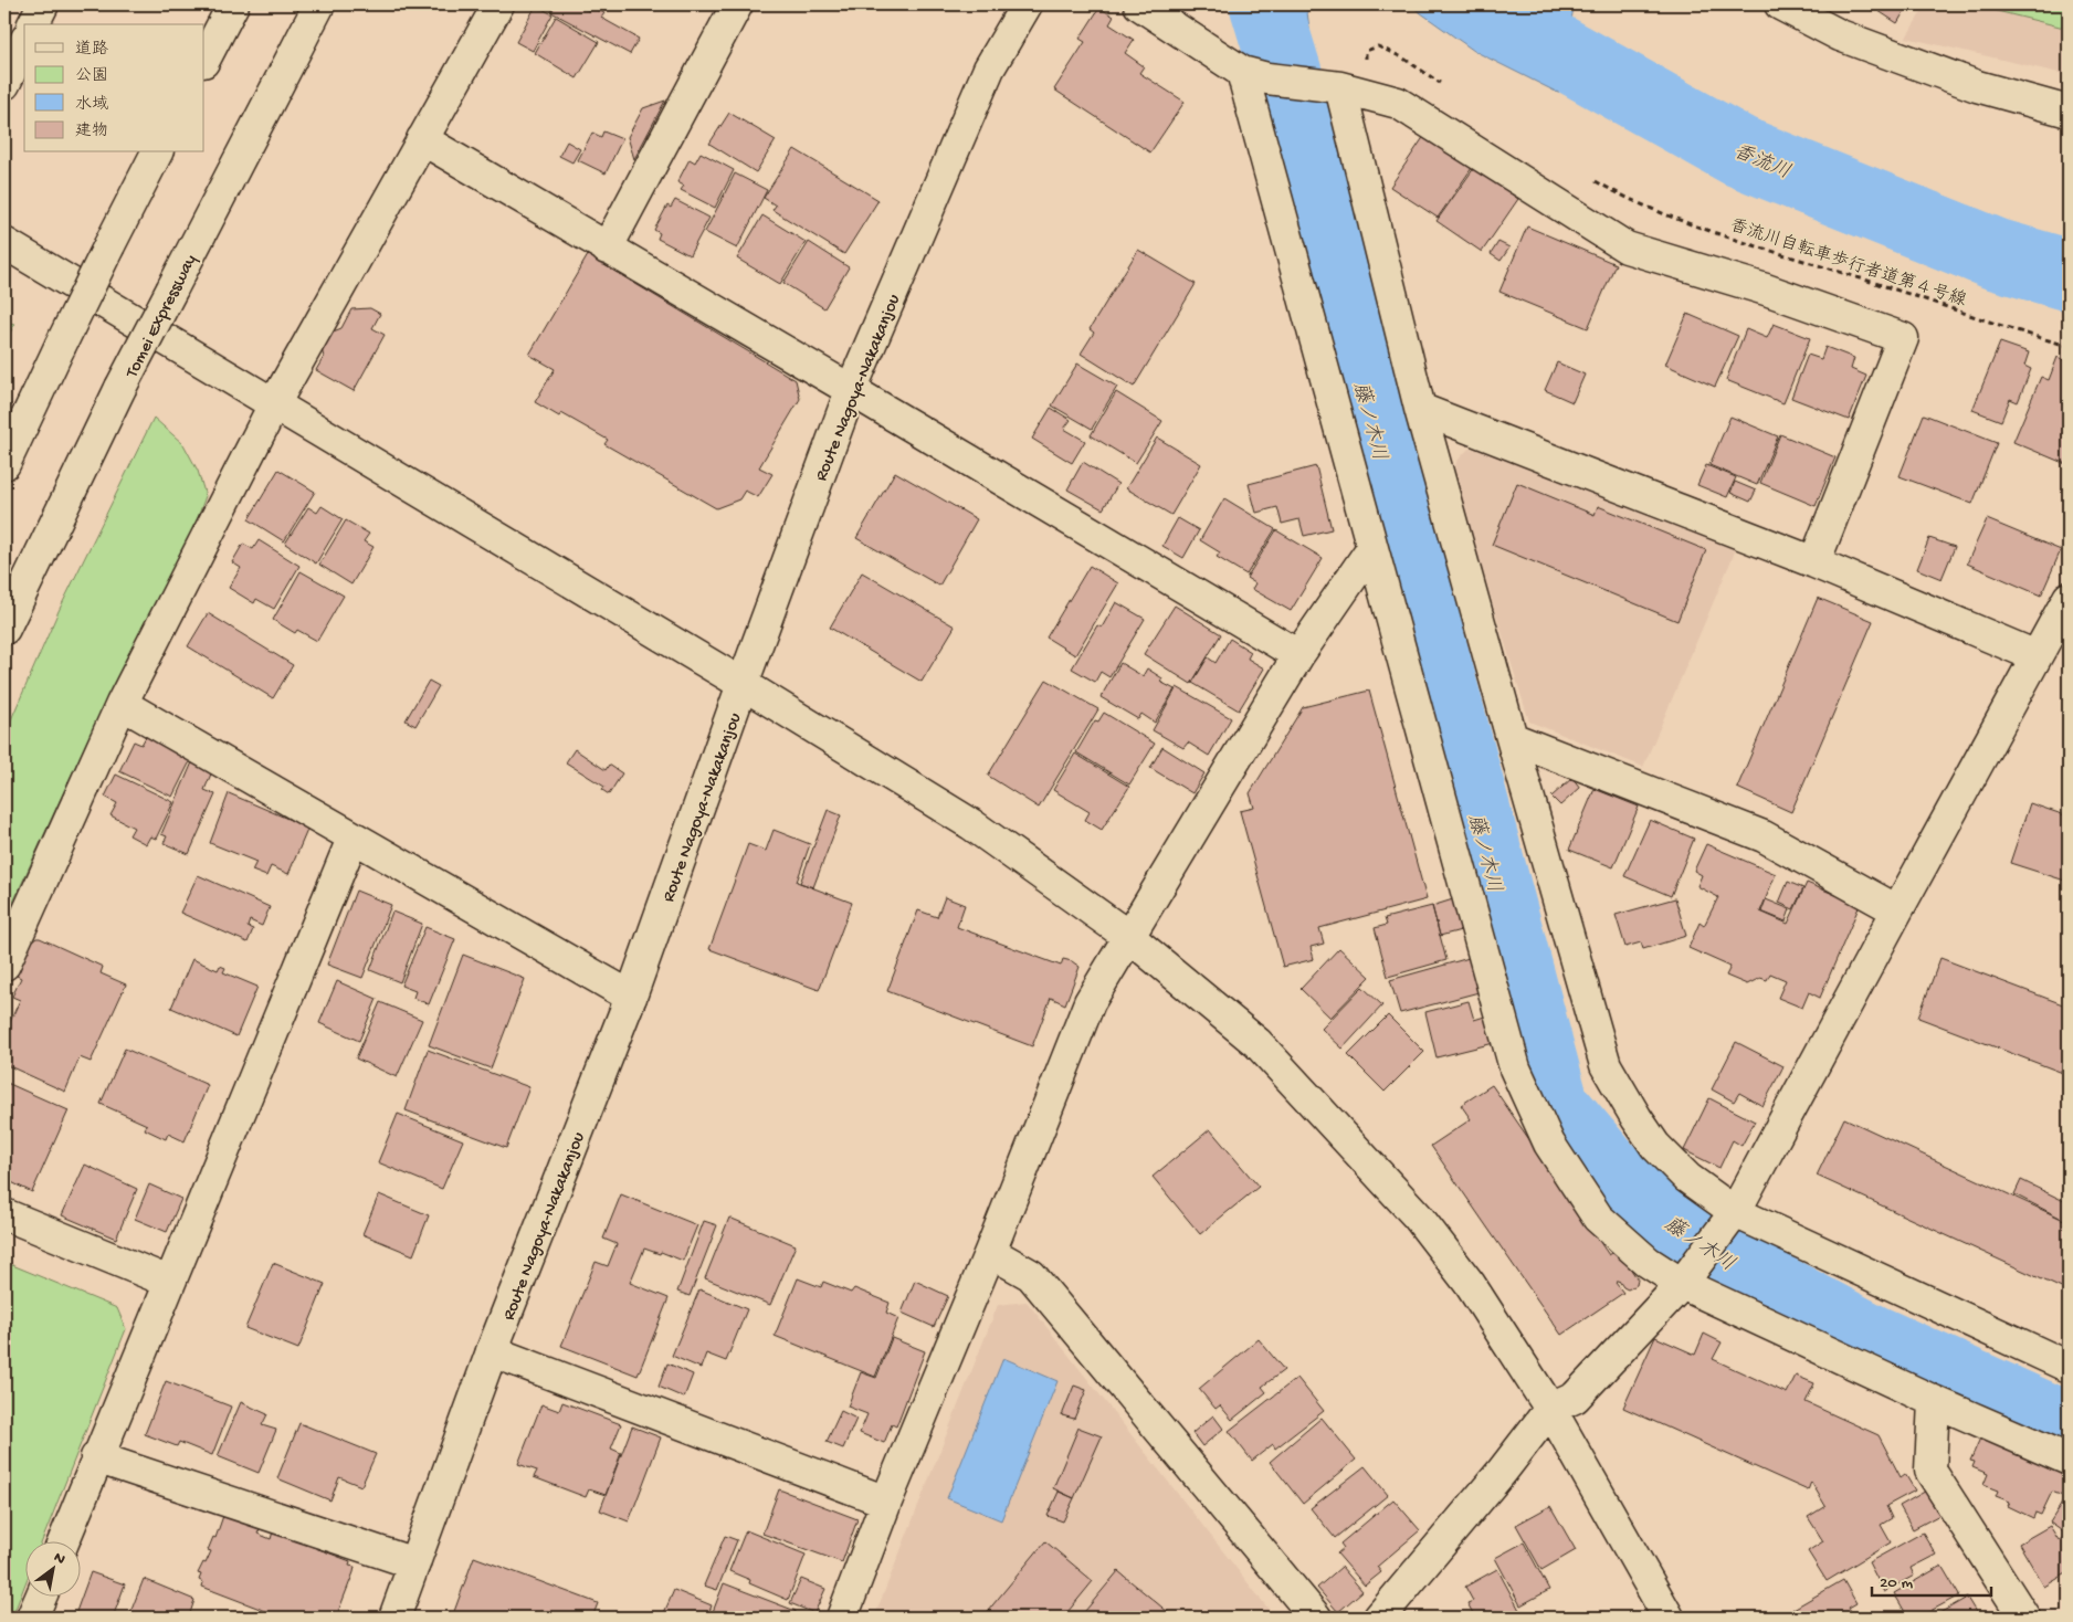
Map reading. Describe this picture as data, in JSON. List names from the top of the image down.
{
  "streets": {
    "main road": ["Tomei Expressway", "Route Nagoya-Nakakanjou"],
    "path": ["香流川自転車歩行者道第４号線"]
  },
  "water": ["香流川", "藤ノ木川"],
  "legend": [
    "道路",
    "公園",
    "水域",
    "建物"
  ],
  "scale_bar": "20 m",
  "north": "top right"
}
